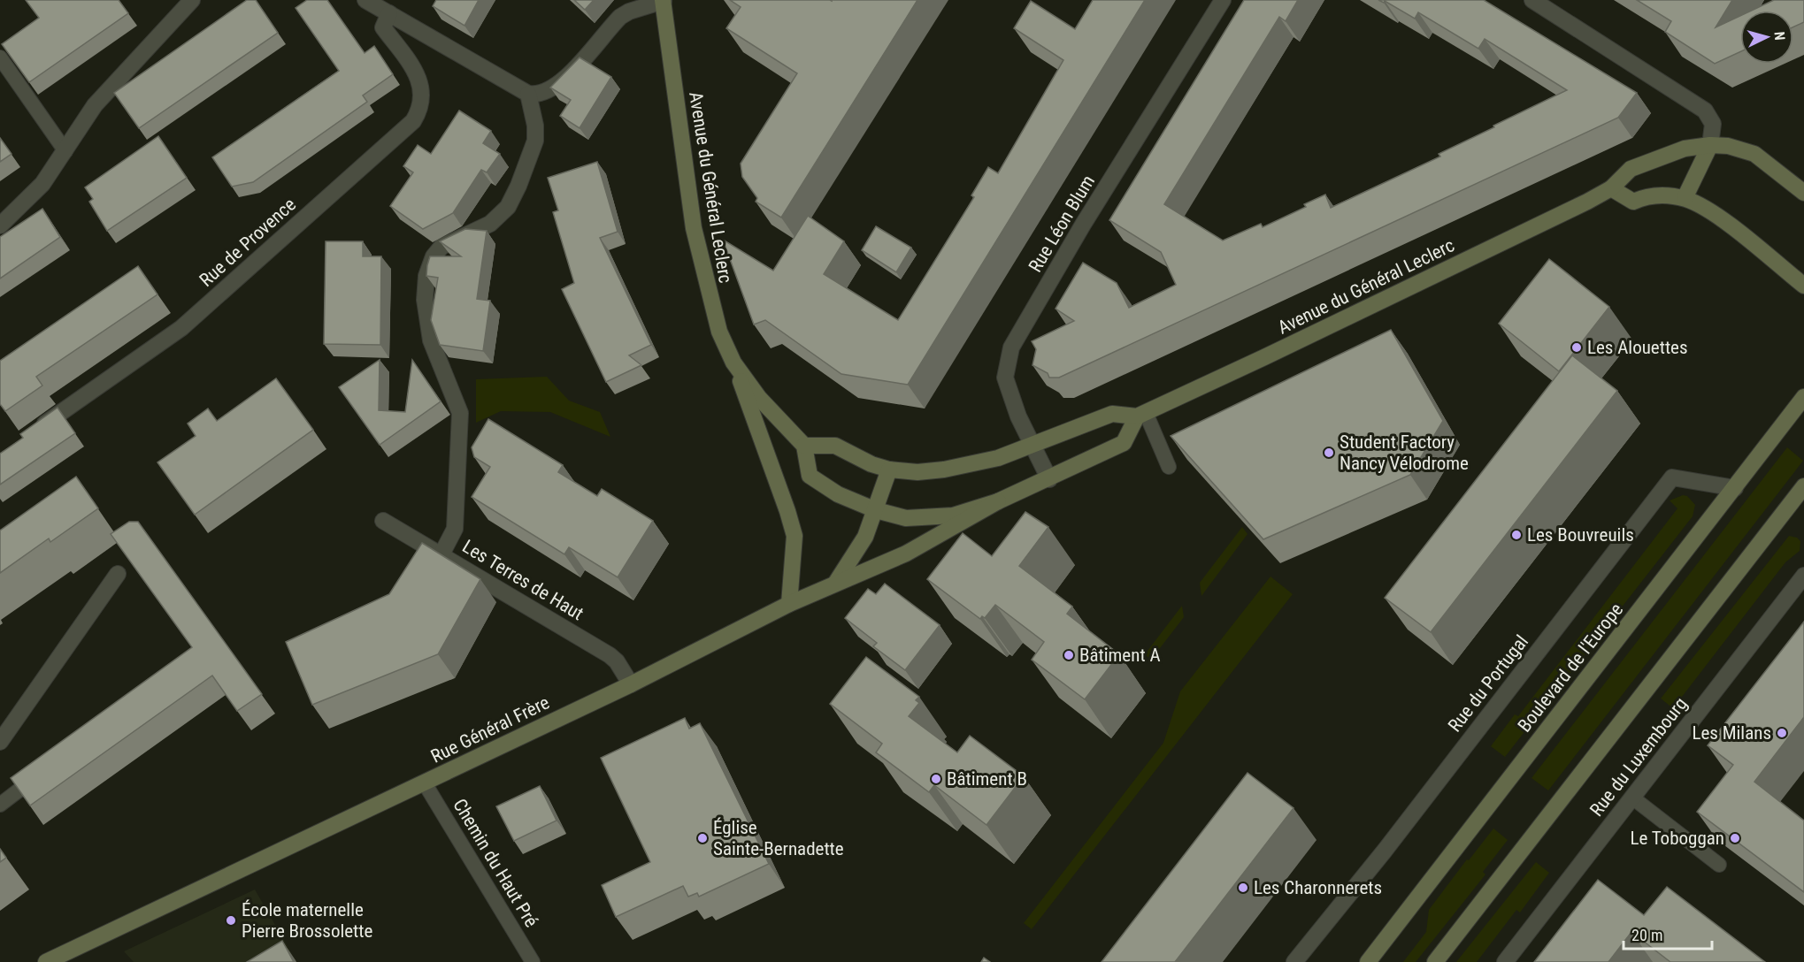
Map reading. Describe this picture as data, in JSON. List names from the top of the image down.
{
  "streets": {
    "main road": ["Avenue du Général Leclerc", "Boulevard de l'Europe", "Rue Général Frère"],
    "street": [
      "Rue Léon Blum",
      "Rue de Provence",
      "Les Terres de Haut",
      "Rue du Portugal",
      "Rue du Luxembourg"
    ],
    "lane": ["Chemin du Haut Pré"]
  },
  "crossings": [
    ["Les Terres de Haut", "Rue Général Frère"],
    ["Boulevard de l'Europe", "Rue du Portugal"],
    ["Rue Général Frère", "Chemin du Haut Pré"]
  ],
  "places": [
    "Les Alouettes",
    "Student Factory Nancy Vélodrome",
    "Les Bouvreuils",
    "Bâtiment A",
    "Les Milans",
    "Bâtiment B",
    "Église Sainte-Bernadette",
    "Le Toboggan",
    "Les Charonnerets",
    "École maternelle Pierre Brossolette"
  ],
  "scale_bar": "20 m",
  "north": "right"
}
